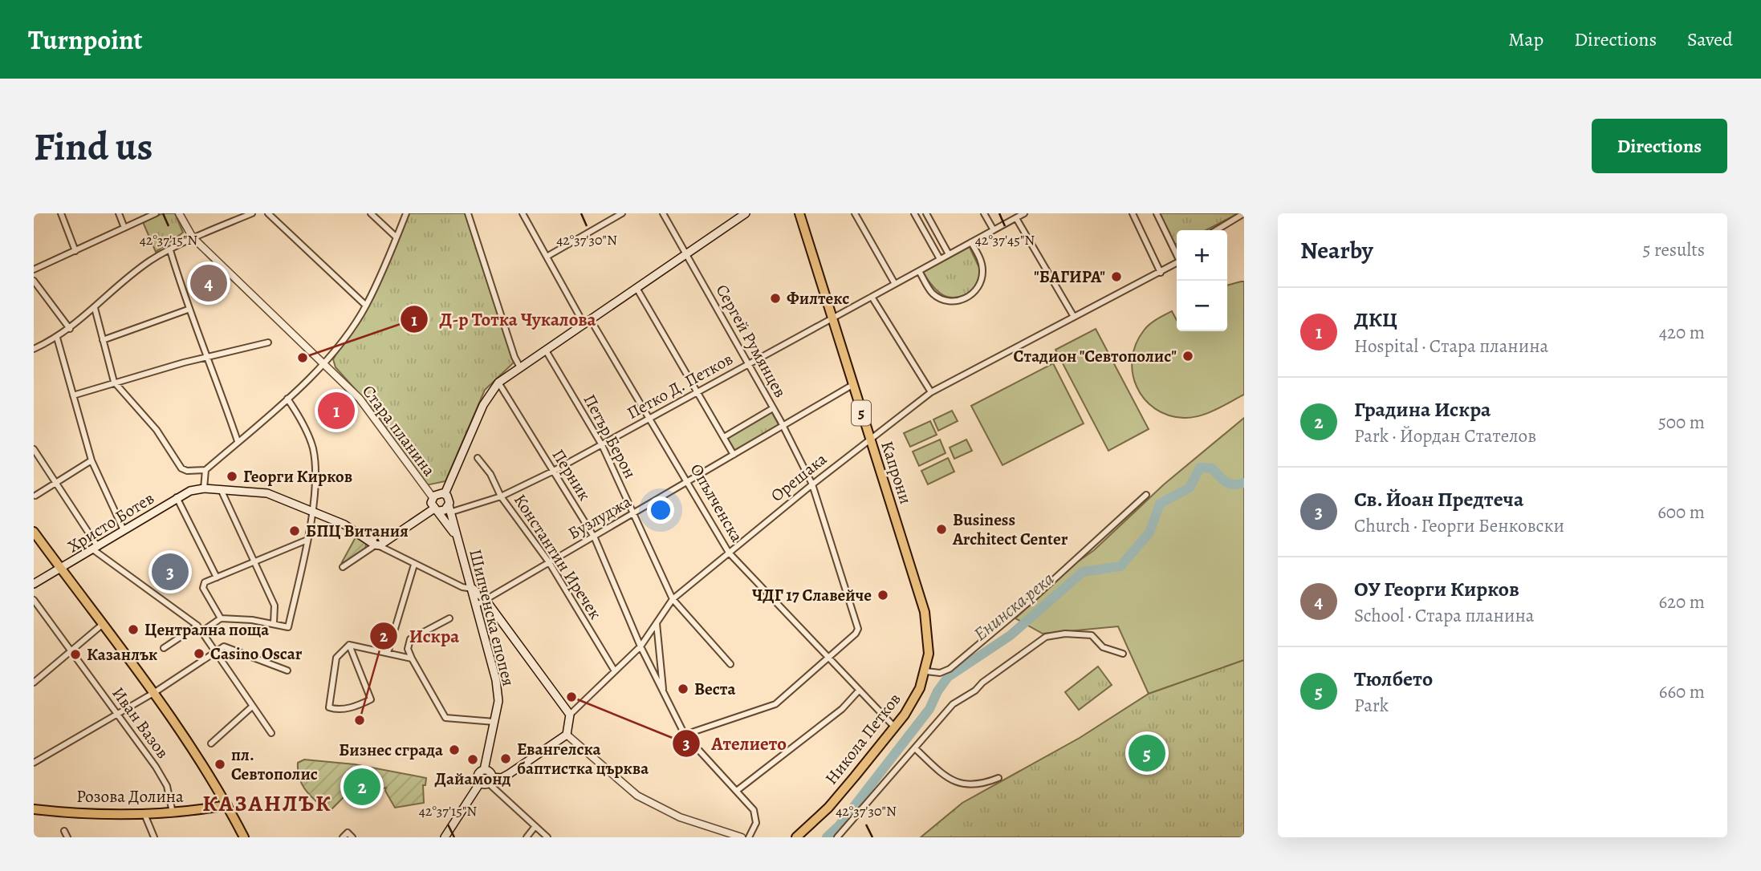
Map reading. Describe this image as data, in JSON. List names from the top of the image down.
{
  "streets": {
    "main road": [
      "5",
      "Капрони",
      "Христо Ботев",
      "Шипченска епопея",
      "Никола Петков",
      "Розова Долина"
    ],
    "street": [
      "Сергей Румянцев",
      "Петко Д. Петков",
      "Стара планина",
      "Петър Берон",
      "Перник",
      "Орешака",
      "Опълченска",
      "Бузлуджа",
      "Константин Иречек",
      "Иван Вазов"
    ]
  },
  "crossings": [
    ["Сергей Румянцев", "Петко Д. Петков"],
    ["Сергей Румянцев", "Орешака"],
    ["Сергей Румянцев", "Опълченска"],
    ["Сергей Румянцев", "Бузлуджа"],
    ["Петко Д. Петков", "Стара планина"],
    ["Петко Д. Петков", "Петър Берон"],
    ["Петко Д. Петков", "Капрони"],
    ["Петко Д. Петков", "Перник"],
    ["Петко Д. Петков", "Опълченска"],
    ["Петко Д. Петков", "Христо Ботев"],
    ["Петко Д. Петков", "Константин Иречек"],
    ["Петко Д. Петков", "Шипченска епопея"],
    ["Стара планина", "Христо Ботев"],
    ["Стара планина", "Шипченска епопея"],
    ["Петър Берон", "Орешака"],
    ["Петър Берон", "Бузлуджа"],
    ["Капрони", "Орешака"],
    ["Капрони", "Бузлуджа"],
    ["Капрони", "Никола Петков"],
    ["Перник", "Орешака"],
    ["Перник", "Бузлуджа"],
    ["Орешака", "Опълченска"],
    ["Орешака", "Константин Иречек"],
    ["Опълченска", "Бузлуджа"],
    ["Опълченска", "Никола Петков"],
    ["Бузлуджа", "Константин Иречек"],
    ["Бузлуджа", "Шипченска епопея"],
    ["Христо Ботев", "Шипченска епопея"],
    ["Иван Вазов", "Розова Долина"]
  ],
  "districts": ["КАЗАНЛЪК"],
  "water": ["Енинска река"],
  "places": [
    "\"БАГИРА\"",
    "Филтекс",
    "Стадион \"Севтополис\"",
    "Д-р Тотка Чукалова",
    "Георги Кирков",
    "Business Architect Center",
    "БПЦ Витания",
    "ЧДГ 17 Славейче",
    "Централна поща",
    "Casino Oscar",
    "Казанлък",
    "Веста",
    "Ателието",
    "Искра",
    "Бизнес сграда",
    "Евангелска баптистка църква",
    "Дайамонд",
    "пл. Севтополис"
  ],
  "page": {
    "header": "Turnpoint",
    "nav": ["Map", "Directions", "Saved"],
    "buttons": "Directions",
    "title": "Find us",
    "heading": ["Nearby", "5 results"],
    "map_buttons": ["+", "−"],
    "pins": [
      "4",
      "1",
      "3",
      "5",
      "2"
    ],
    "list": [
      {
        "mark": "1",
        "name": "ДКЦ",
        "note": "Hospital · Стара планина",
        "value": "420 m"
      },
      {
        "mark": "2",
        "name": "Градина Искра",
        "note": "Park · Йордан Стателов",
        "value": "500 m"
      },
      {
        "mark": "3",
        "name": "Св. Йоан Предтеча",
        "note": "Church · Георги Бенковски",
        "value": "600 m"
      },
      {
        "mark": "4",
        "name": "ОУ Георги Кирков",
        "note": "School · Стара планина",
        "value": "620 m"
      },
      {
        "mark": "5",
        "name": "Тюлбето",
        "note": "Park",
        "value": "660 m"
      }
    ]
  },
  "coordinates": ["42°37'15\"N", "42°37'30\"N", "42°37'45\"N"]
}
